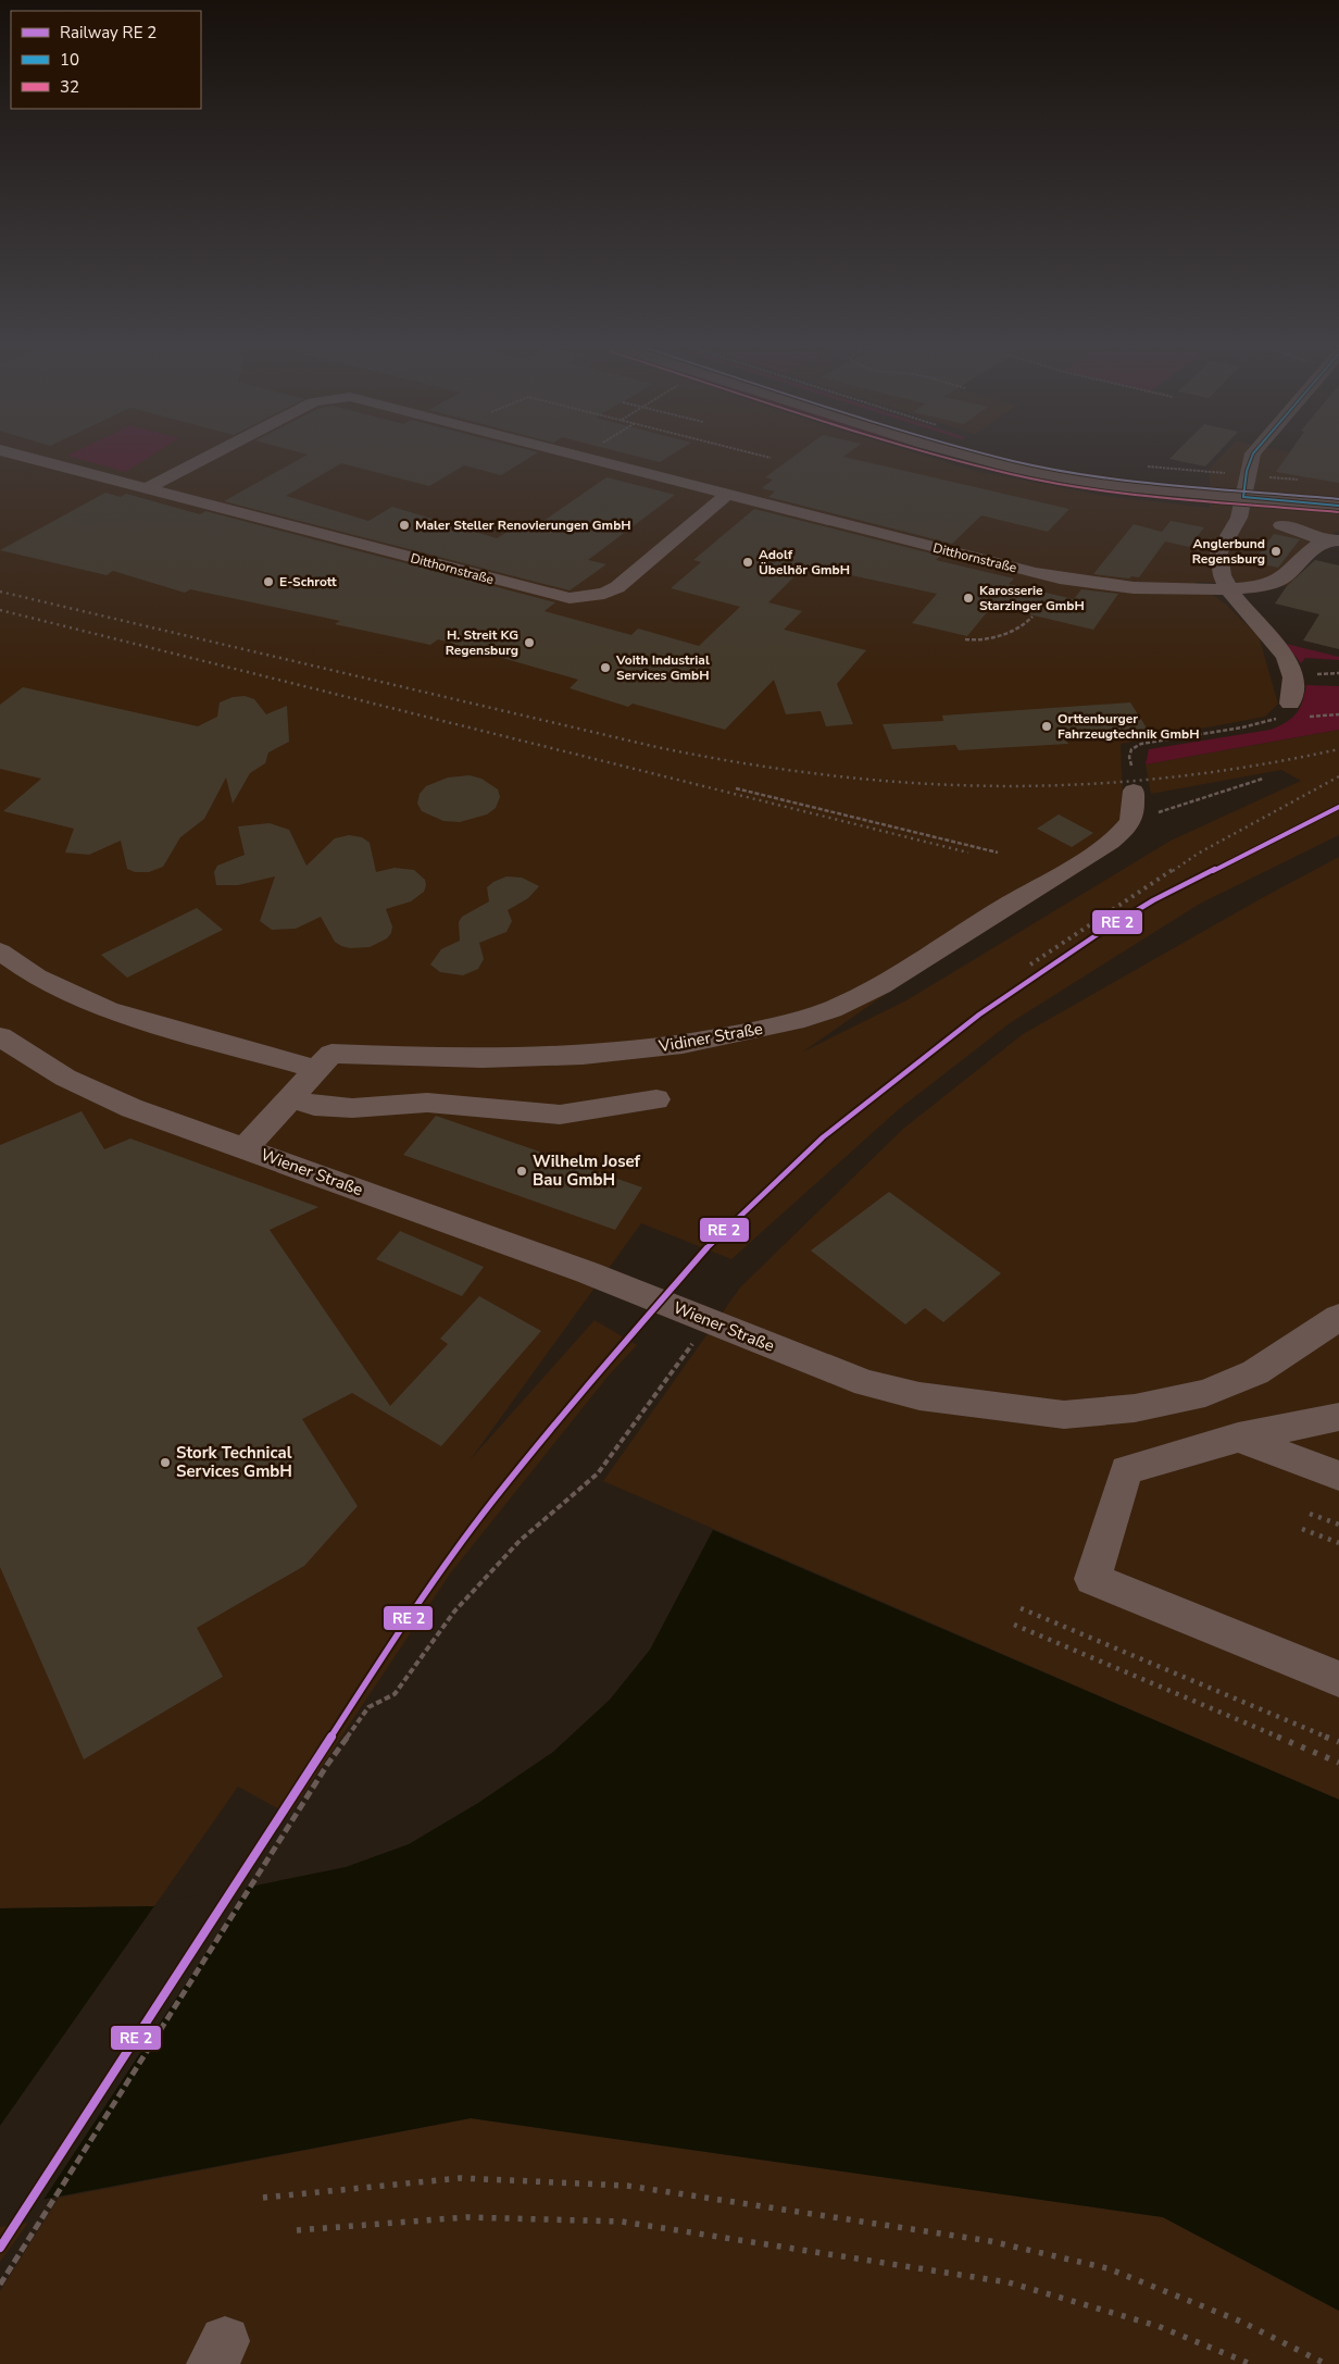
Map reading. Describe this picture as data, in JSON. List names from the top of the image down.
{
  "streets": {
    "street": ["Ditthornstraße", "Vidiner Straße", "Wiener Straße"]
  },
  "crossings": [
    ["Vidiner Straße", "Wiener Straße"]
  ],
  "places": [
    "Maler Steller Renovierungen GmbH",
    "Anglerbund Regensburg",
    "Adolf Übelhör GmbH",
    "E-Schrott",
    "Karosserie Starzinger GmbH",
    "H. Streit KG Regensburg",
    "Voith Industrial Services GmbH",
    "Orttenburger Fahrzeugtechnik GmbH",
    "Wilhelm Josef Bau GmbH",
    "Stork Technical Services GmbH"
  ],
  "lines": ["transit line 10", "transit line 32"],
  "legend": ["Railway RE 2", "10", "32"]
}
